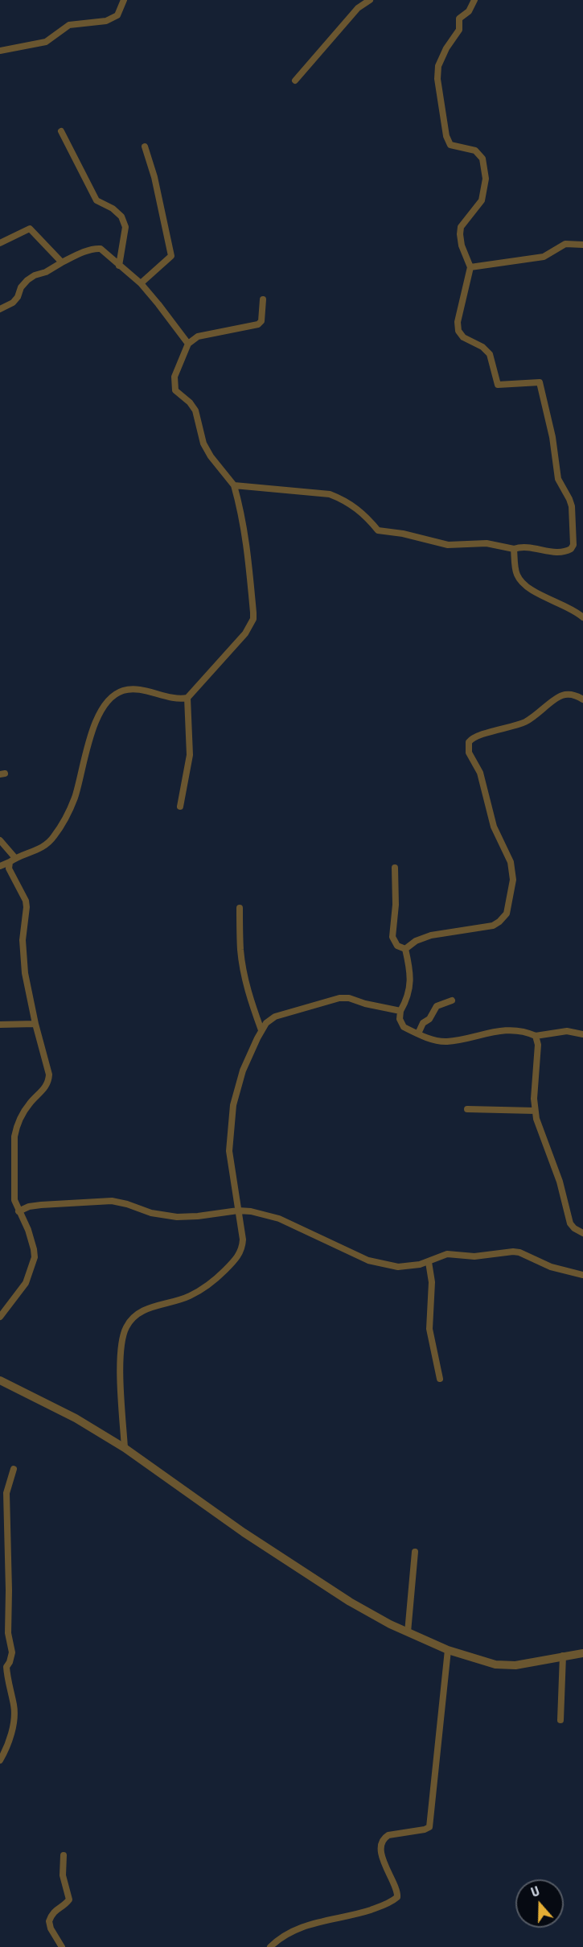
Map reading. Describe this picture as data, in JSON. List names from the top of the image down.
{
  "north": "top"
}
